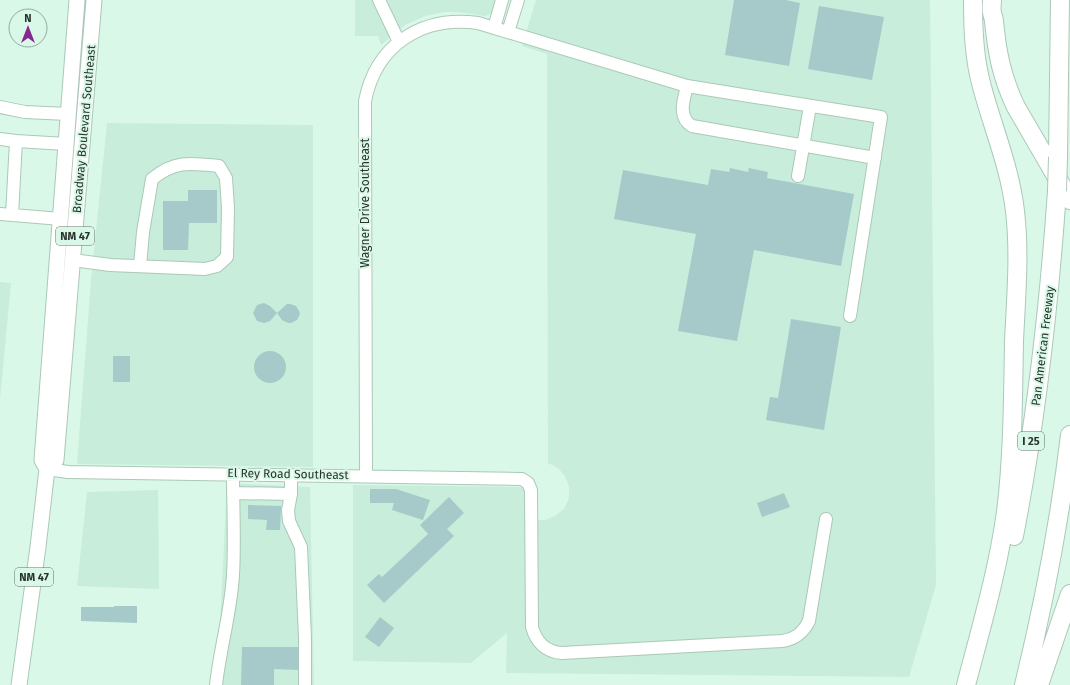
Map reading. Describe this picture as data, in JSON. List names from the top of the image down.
{
  "streets": {
    "highway": ["Pan American Freeway", "I 25"],
    "main road": ["Broadway Boulevard Southeast", "NM 47"],
    "street": ["Wagner Drive Southeast", "El Rey Road Southeast"]
  },
  "crossings": [
    ["Broadway Boulevard Southeast", "El Rey Road Southeast"],
    ["Wagner Drive Southeast", "El Rey Road Southeast"]
  ],
  "north": "top"
}
